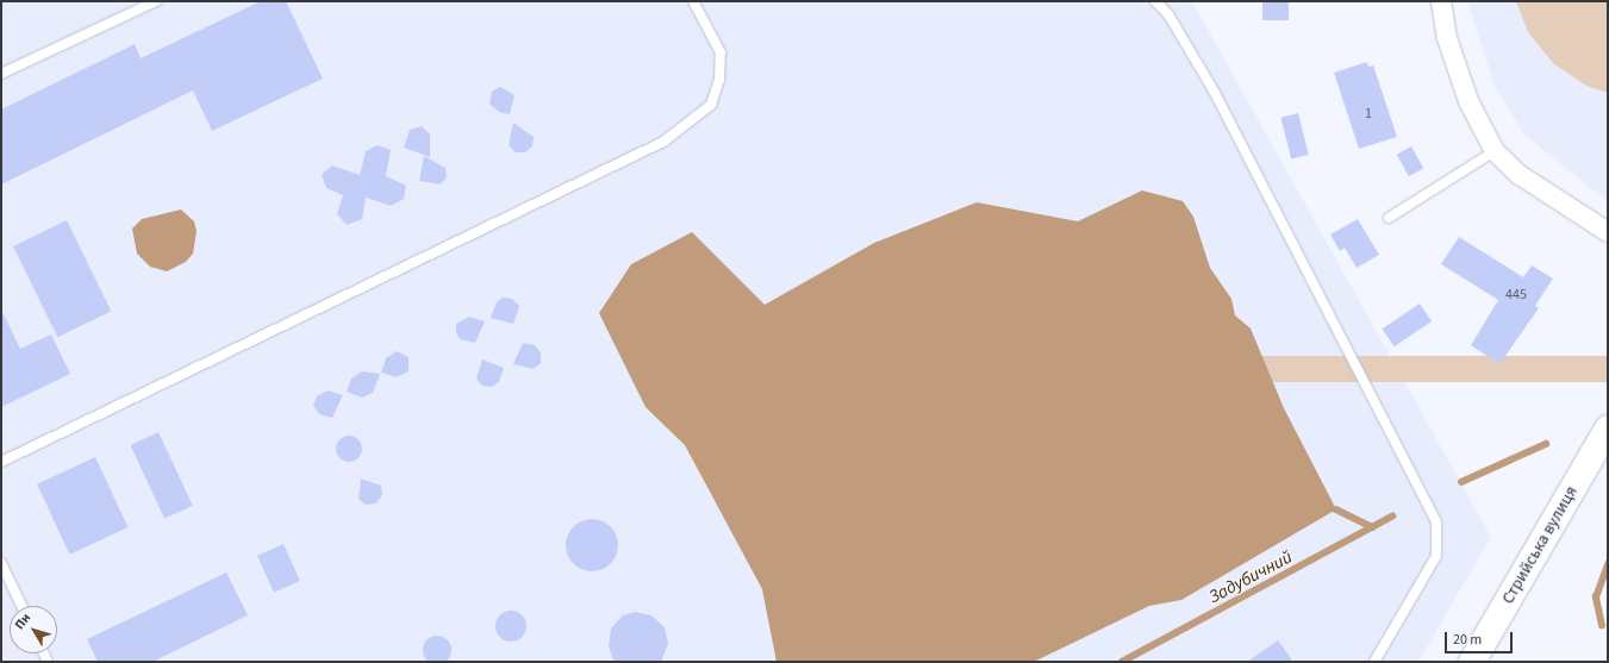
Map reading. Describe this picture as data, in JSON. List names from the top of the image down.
{
  "streets": {
    "main road": ["Стрийська вулиця"]
  },
  "water": ["Задубичний"],
  "house_numbers": ["1", "445"],
  "scale_bar": "20 m",
  "north": "top left"
}
